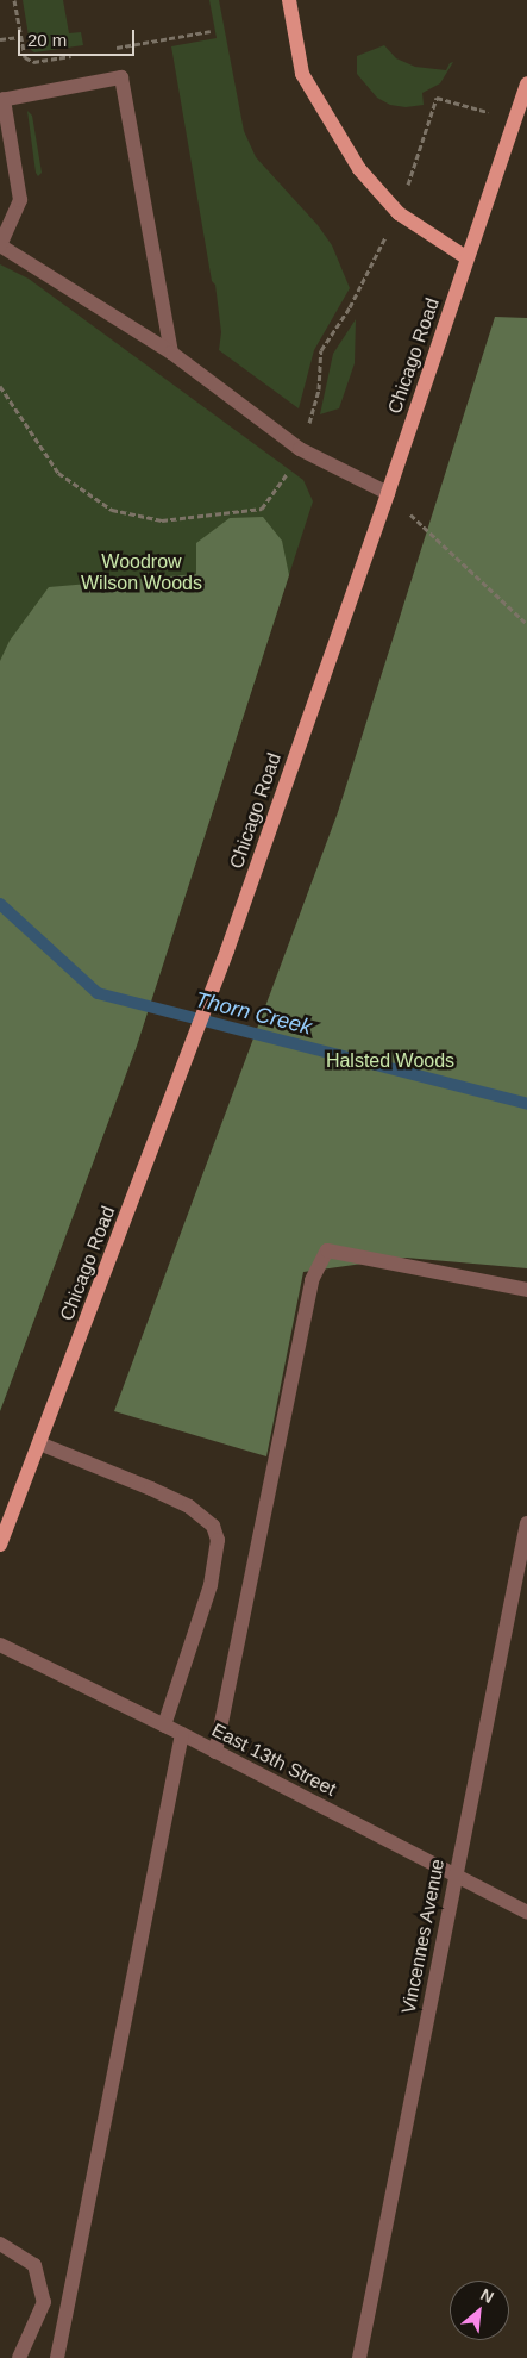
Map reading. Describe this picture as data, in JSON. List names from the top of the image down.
{
  "streets": {
    "main road": ["Chicago Road"],
    "street": ["East 13th Street", "Vincennes Avenue"]
  },
  "crossings": [
    ["East 13th Street", "Vincennes Avenue"]
  ],
  "water": ["Thorn Creek"],
  "parks": ["Woodrow Wilson Woods", "Halsted Woods"],
  "scale_bar": "20 m",
  "north": "top right"
}
